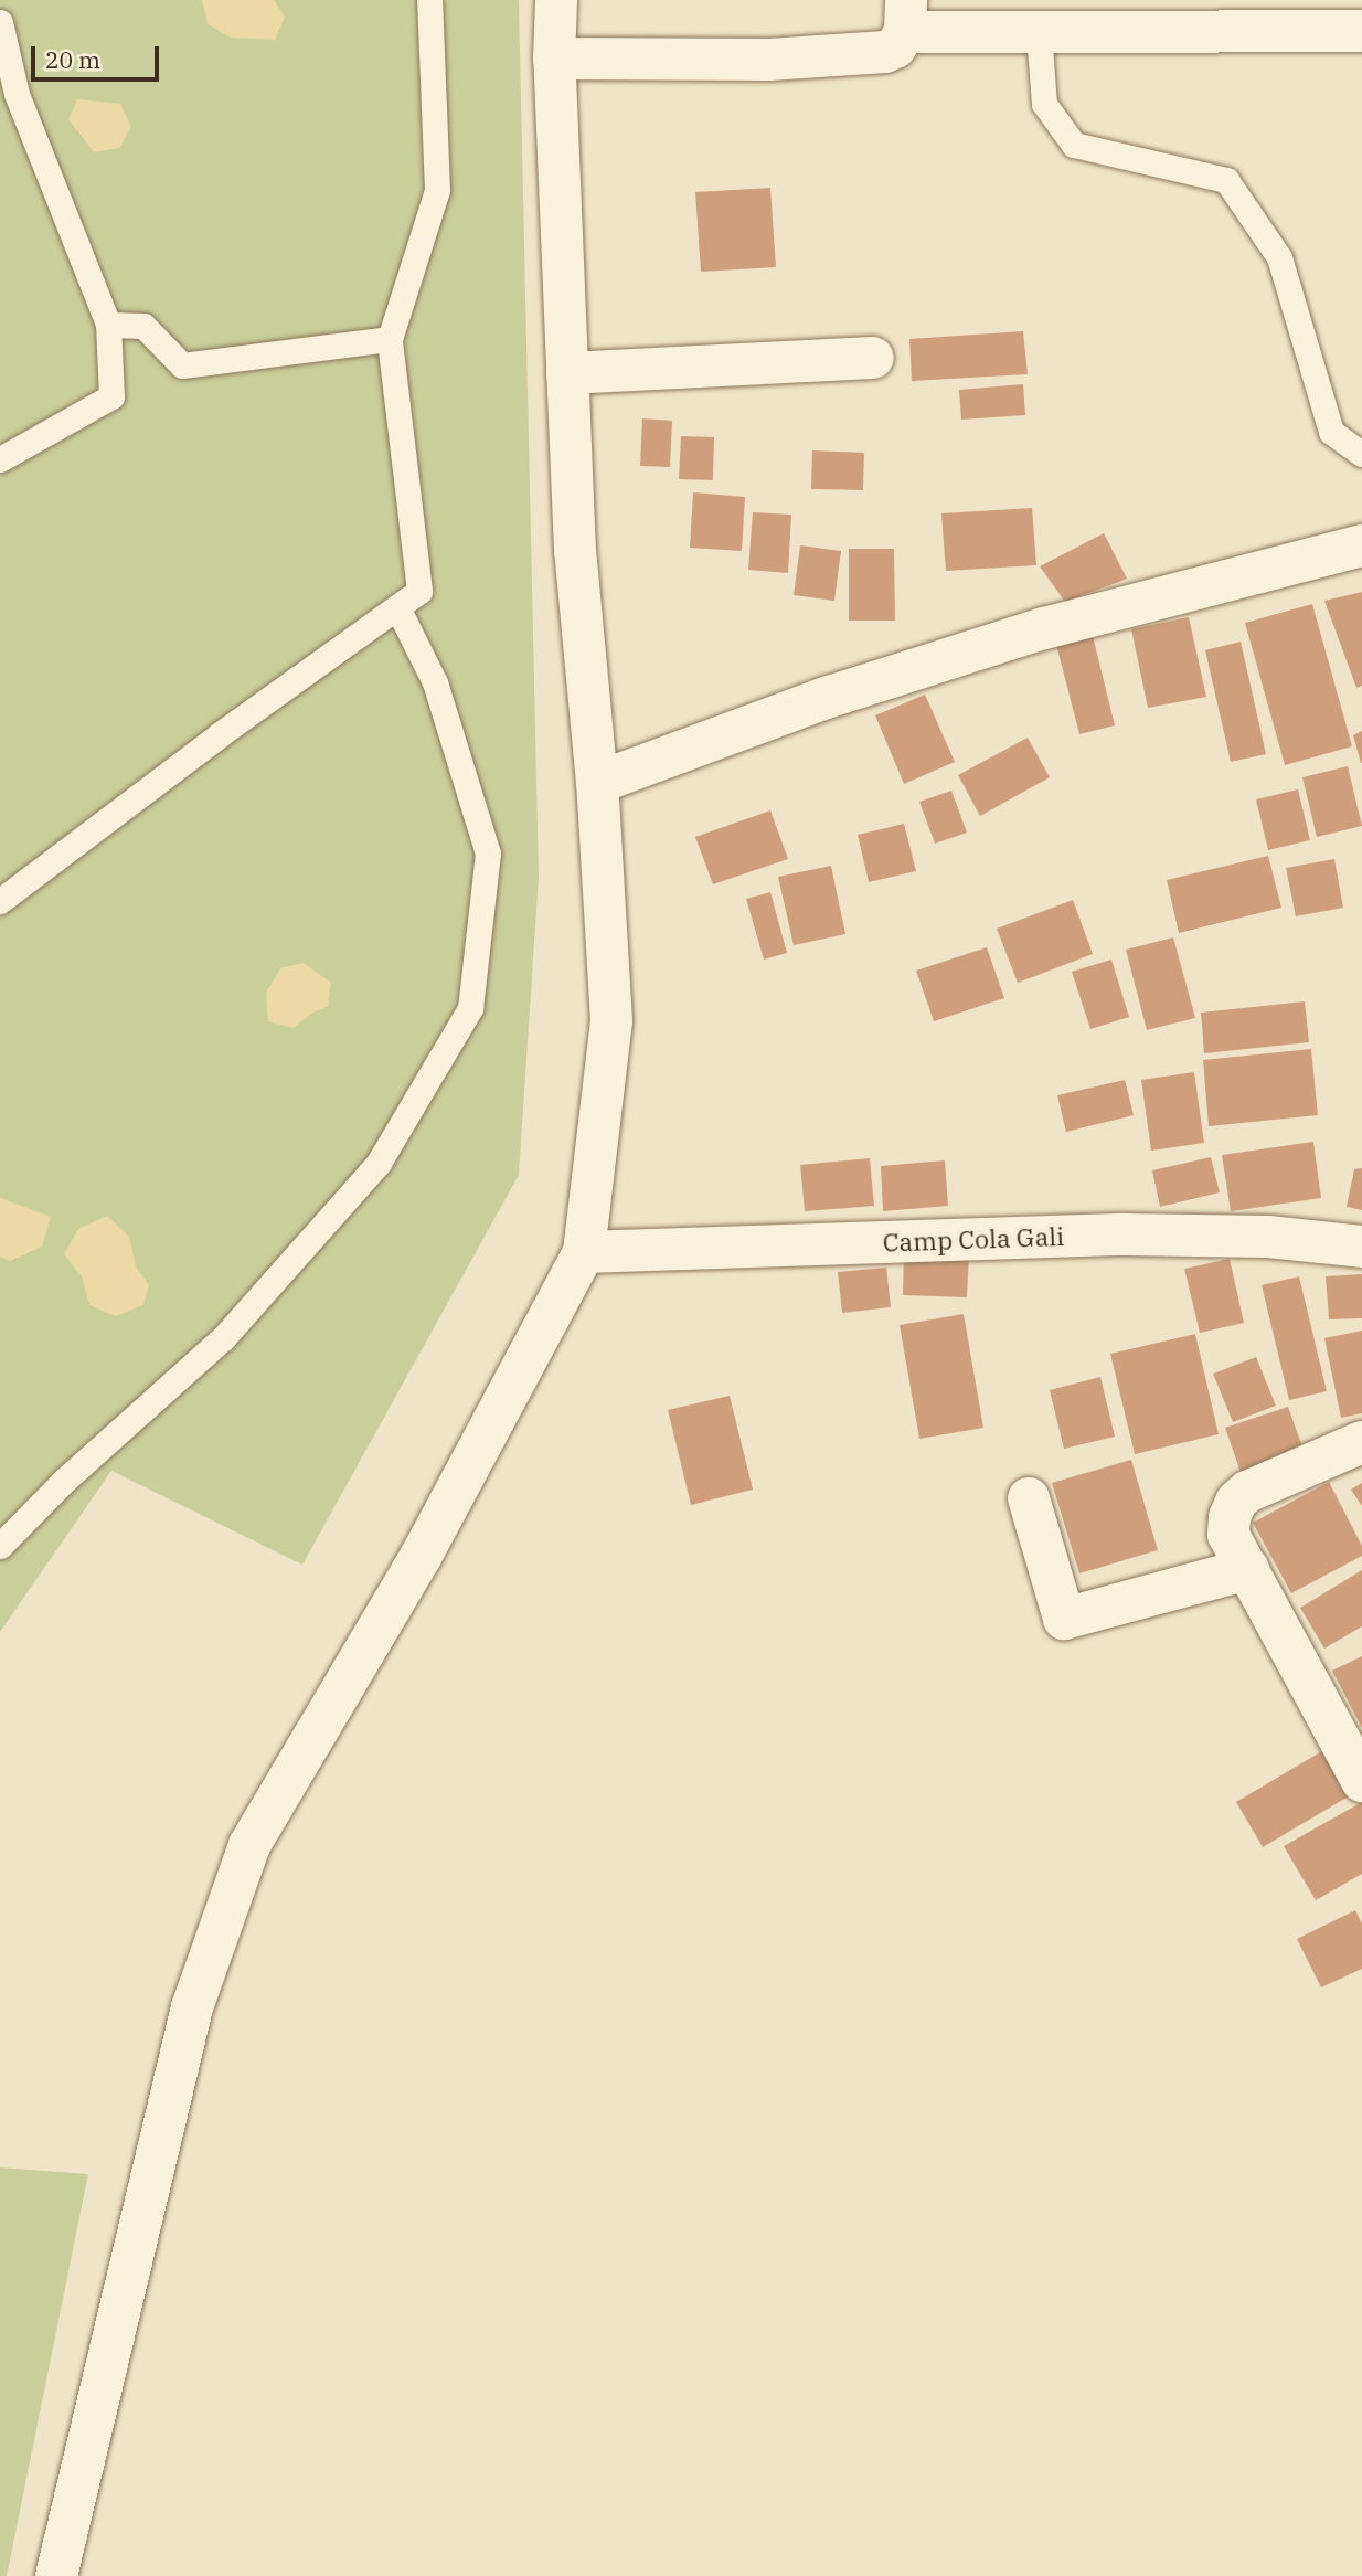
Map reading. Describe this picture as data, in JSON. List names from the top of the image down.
{
  "streets": {
    "street": ["Camp Cola Gali"]
  },
  "scale_bar": "20 m"
}
